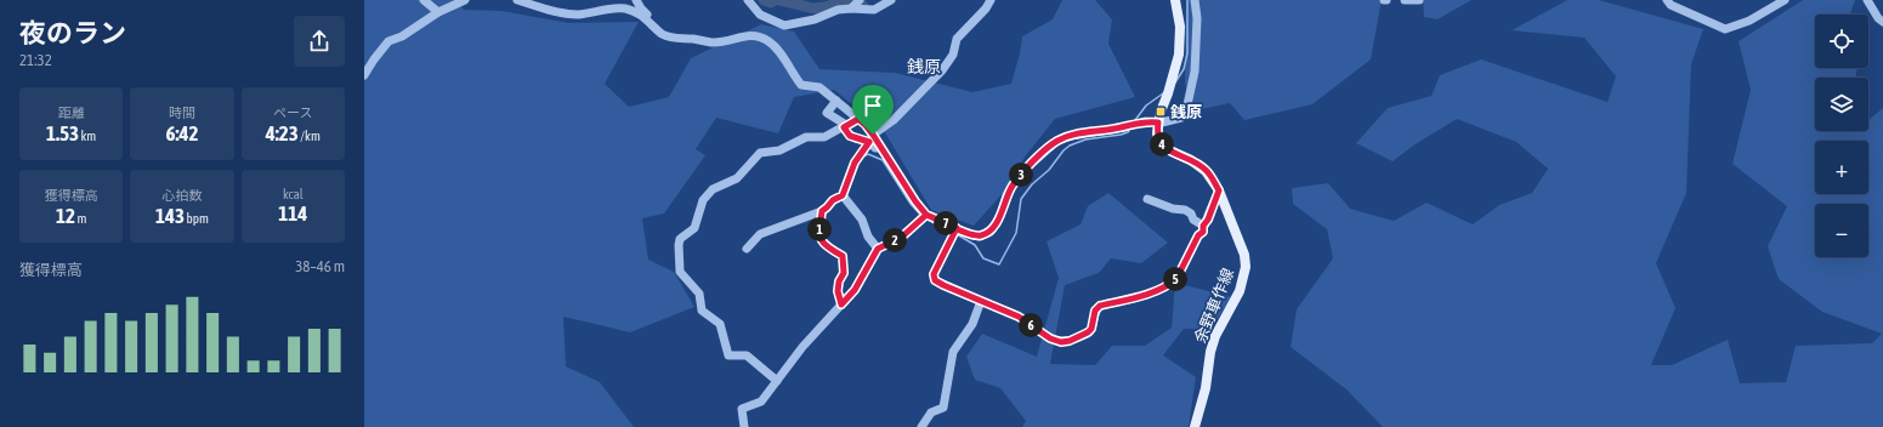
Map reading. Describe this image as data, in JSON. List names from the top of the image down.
{
  "streets": {
    "main road": ["余野車作線"]
  },
  "districts": ["銭原"],
  "places": {
    "transit": ["銭原"]
  },
  "page": {
    "heading": ["夜のラン", "21:32"],
    "map_buttons": ["+", "−"],
    "stats": [
      ["距離", "1.53 km"],
      ["時間", "6:42"],
      ["ペース", "4:23 /km"],
      ["獲得標高", "12 m"],
      ["心拍数", "143 bpm"],
      ["kcal", "114"]
    ],
    "pins": [
      "4",
      "3",
      "7",
      "1",
      "2",
      "5",
      "6"
    ],
    "chart": ["獲得標高", "38–46 m"]
  }
}
